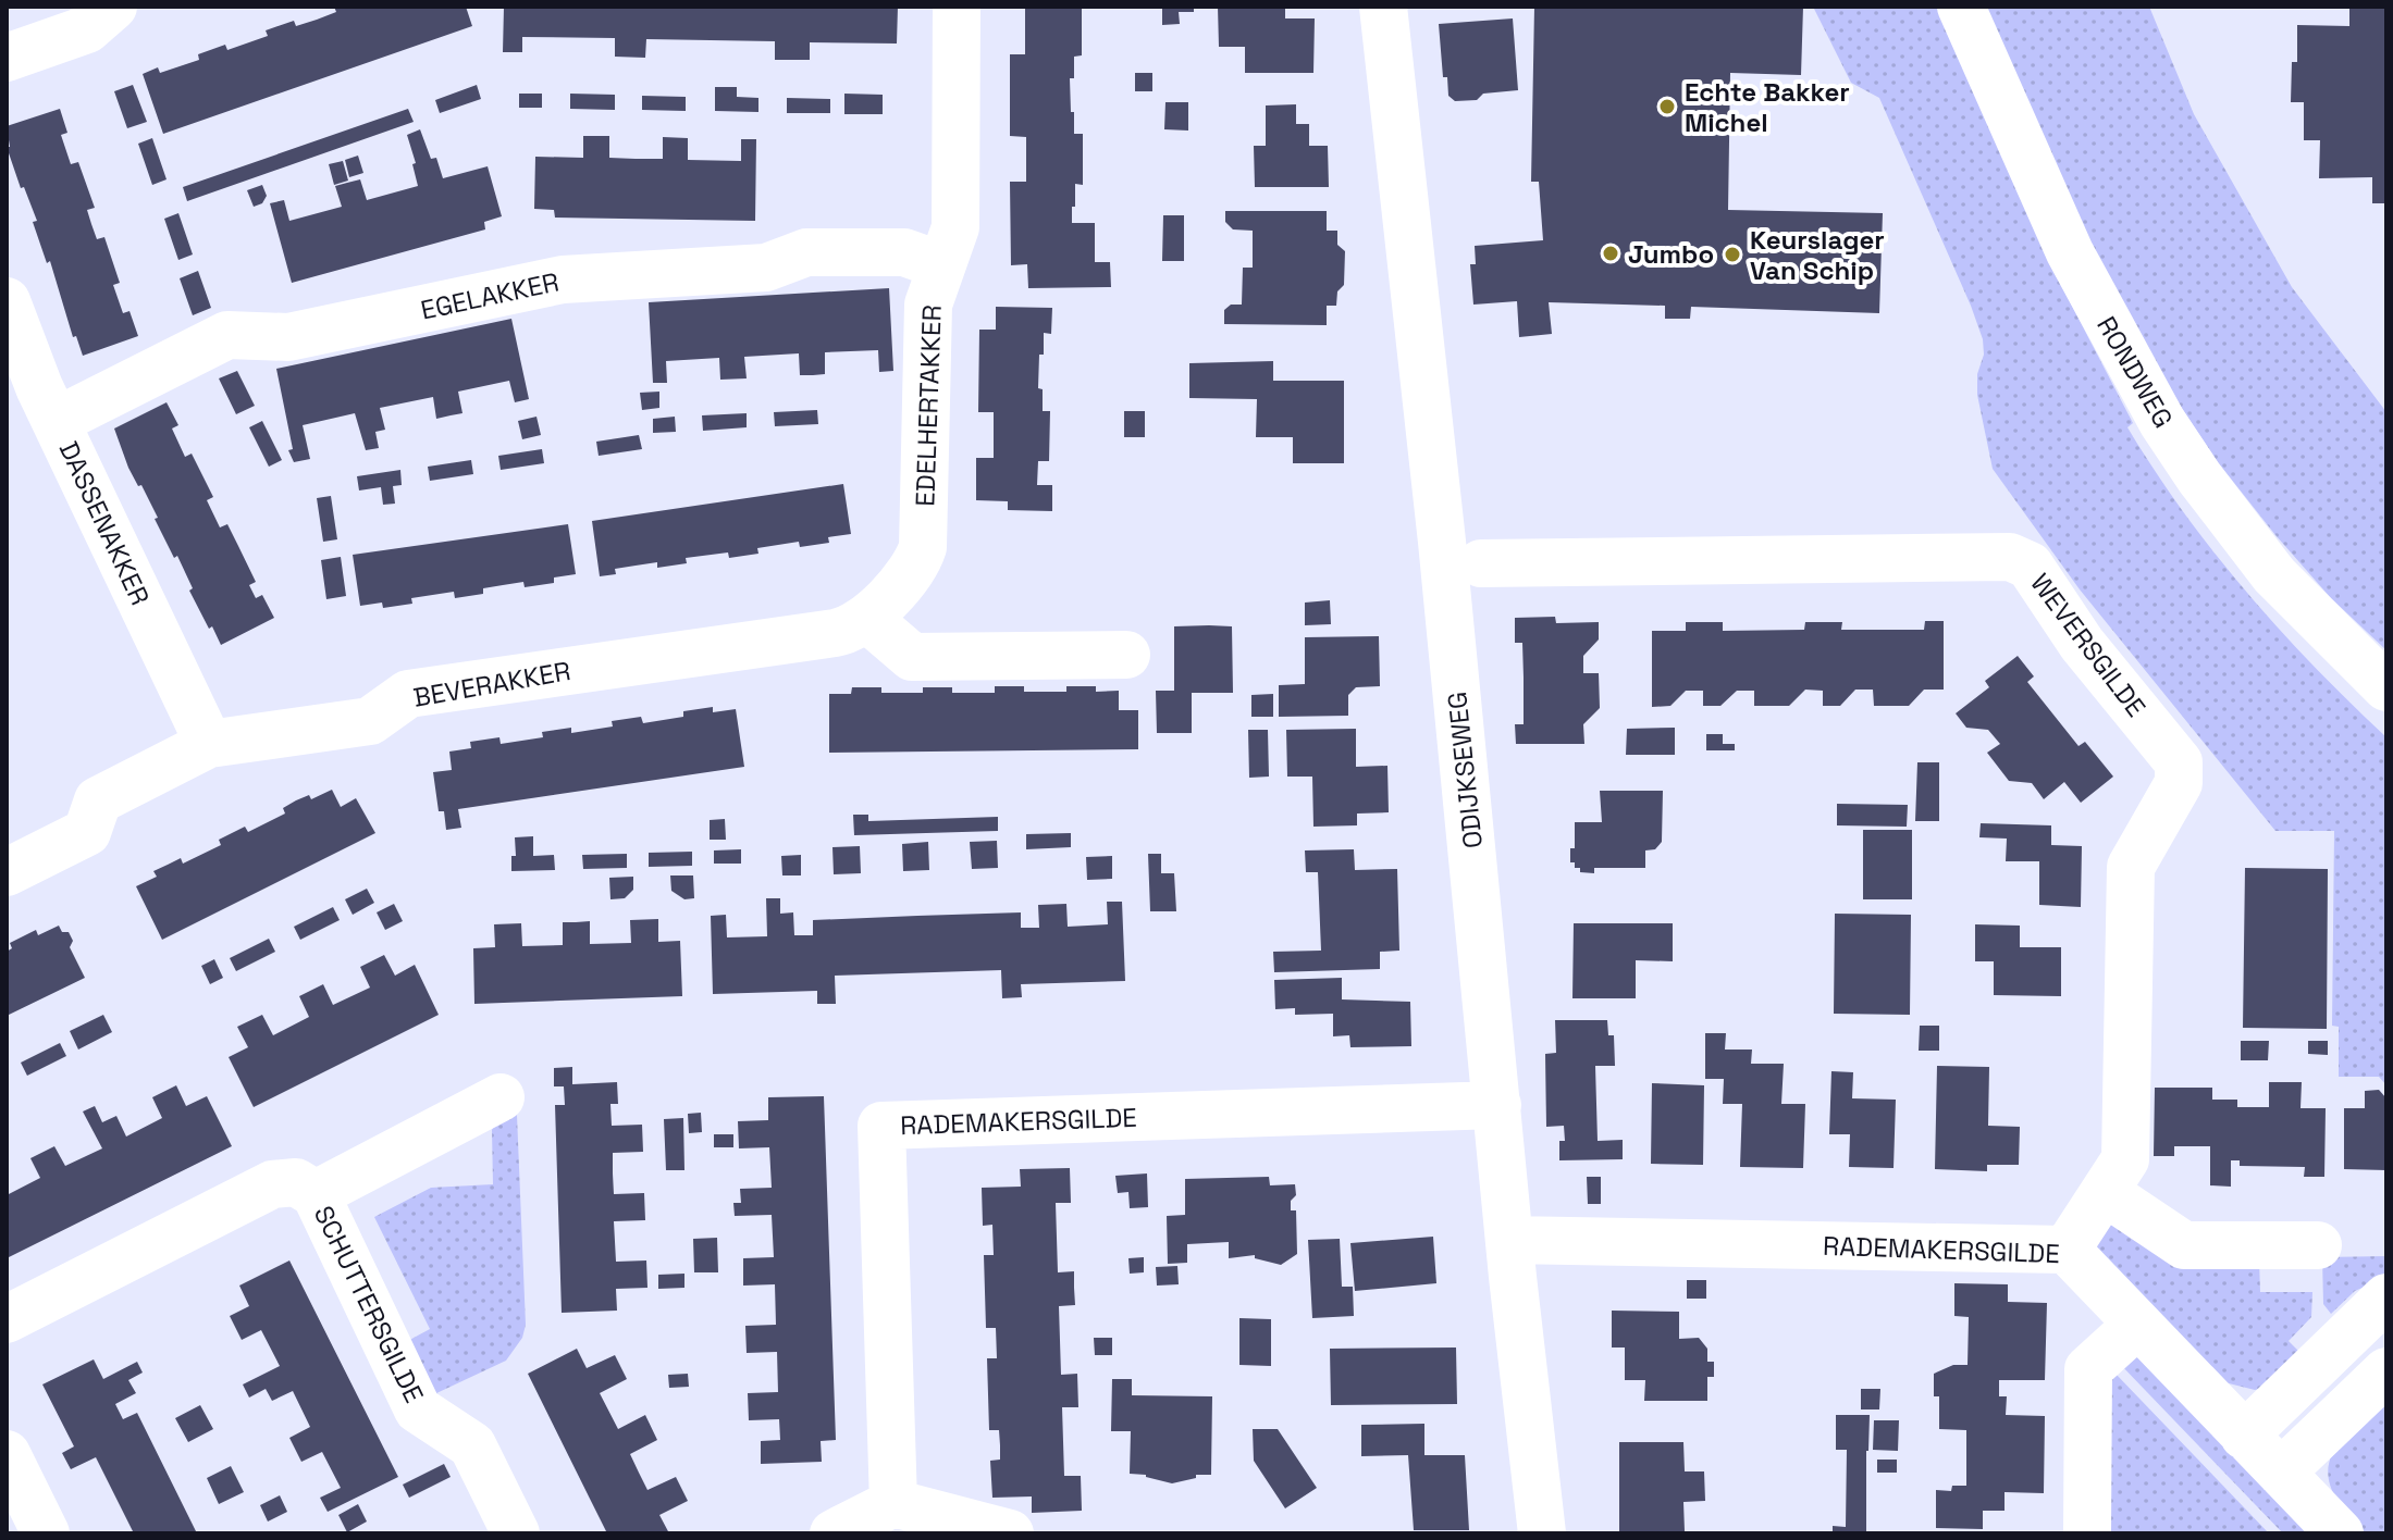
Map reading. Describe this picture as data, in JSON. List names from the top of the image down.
{
  "streets": {
    "street": [
      "EGELAKKER",
      "RONDWEG",
      "EDELHERTAKKER",
      "DASSENAKKER",
      "WEVERSGILDE",
      "BEVERAKKER",
      "ODIJKSEWEG",
      "RADEMAKERSGILDE",
      "SCHUTTERSGILDE"
    ]
  },
  "crossings": [
    ["EGELAKKER", "EDELHERTAKKER"],
    ["EGELAKKER", "DASSENAKKER"],
    ["EDELHERTAKKER", "BEVERAKKER"],
    ["DASSENAKKER", "BEVERAKKER"],
    ["WEVERSGILDE", "RADEMAKERSGILDE"],
    ["ODIJKSEWEG", "RADEMAKERSGILDE"]
  ],
  "places": ["Echte Bakker Michel", "Jumbo", "Keurslager Van Schip"]
}
